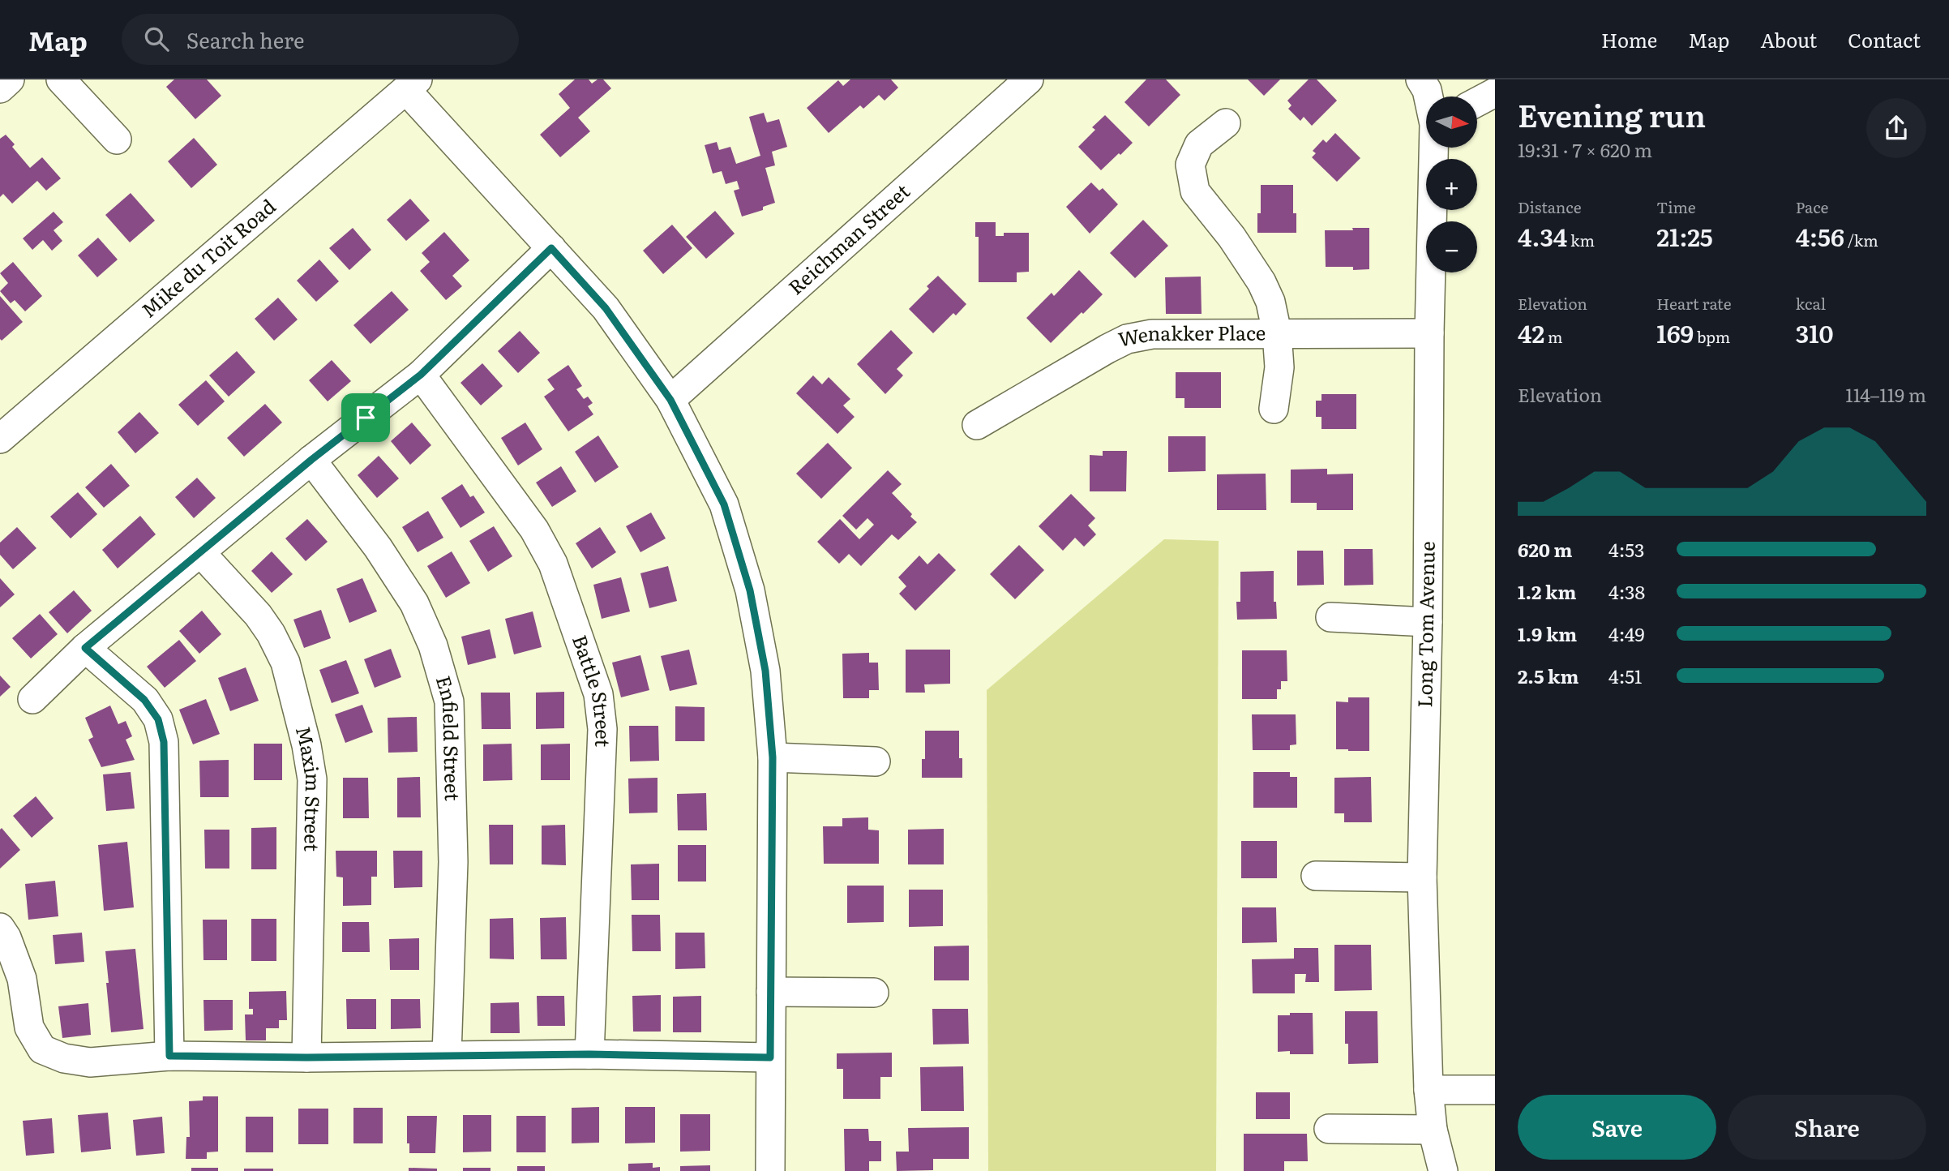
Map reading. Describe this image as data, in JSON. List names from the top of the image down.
{
  "streets": {
    "street": [
      "Reichman Street",
      "Mike du Toit Road",
      "Wenakker Place",
      "Long Tom Avenue",
      "Battle Street",
      "Enfield Street",
      "Maxim Street"
    ]
  },
  "crossings": [
    ["Wenakker Place", "Long Tom Avenue"]
  ],
  "north": "right",
  "page": {
    "header": "Map",
    "search": "Search here",
    "nav": [
      "Home",
      "Map",
      "About",
      "Contact"
    ],
    "heading": ["Evening run", "19:31 · 7 × 620 m"],
    "map_buttons": ["+", "−"],
    "stats": [
      ["Distance", "4.34 km"],
      ["Time", "21:25"],
      ["Pace", "4:56 /km"],
      ["Elevation", "42 m"],
      ["Heart rate", "169 bpm"],
      ["kcal", "310"]
    ],
    "chart": ["Elevation", "114–119 m"],
    "list": [
      {
        "name": "620 m",
        "note": "4:53"
      },
      {
        "name": "1.2 km",
        "note": "4:38"
      },
      {
        "name": "1.9 km",
        "note": "4:49"
      },
      {
        "name": "2.5 km",
        "note": "4:51"
      }
    ],
    "buttons": ["Save", "Share"]
  }
}
